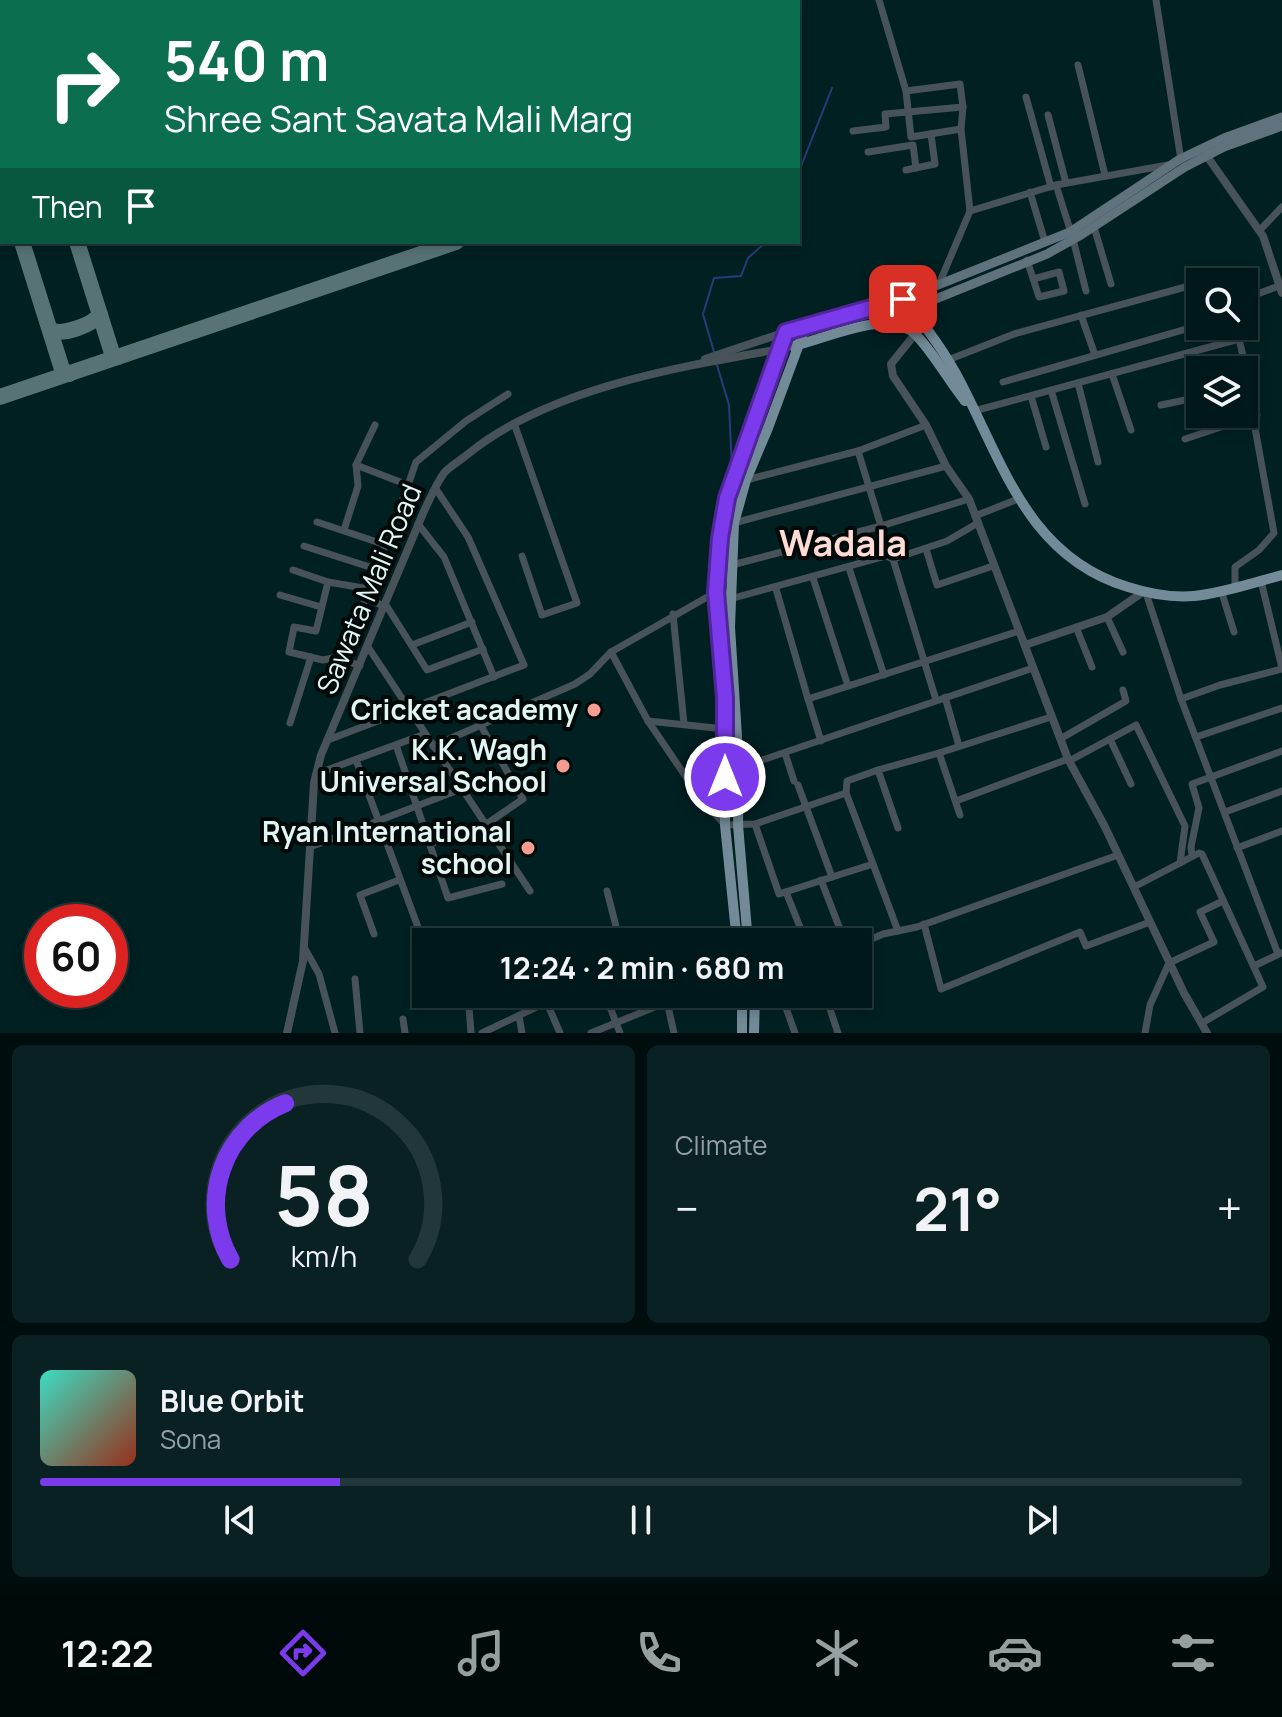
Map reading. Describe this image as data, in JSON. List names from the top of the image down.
{
  "streets": {
    "street": ["Sawata Mali Road"]
  },
  "districts": ["Wadala"],
  "places": ["Cricket academy", "K.K. Wagh Universal School", "Ryan International school"],
  "page": {
    "turn": ["540 m", "Shree Sant Savata Mali Marg"],
    "then": "Then",
    "limit": "60",
    "trip": "12:24 · 2 min · 680 m",
    "tile": "Climate",
    "heat": ["−", "21°", "+"],
    "song": ["Blue Orbit", "Sona"],
    "tabs": "12:22",
    "gauge": ["58", "km/h"]
  }
}
